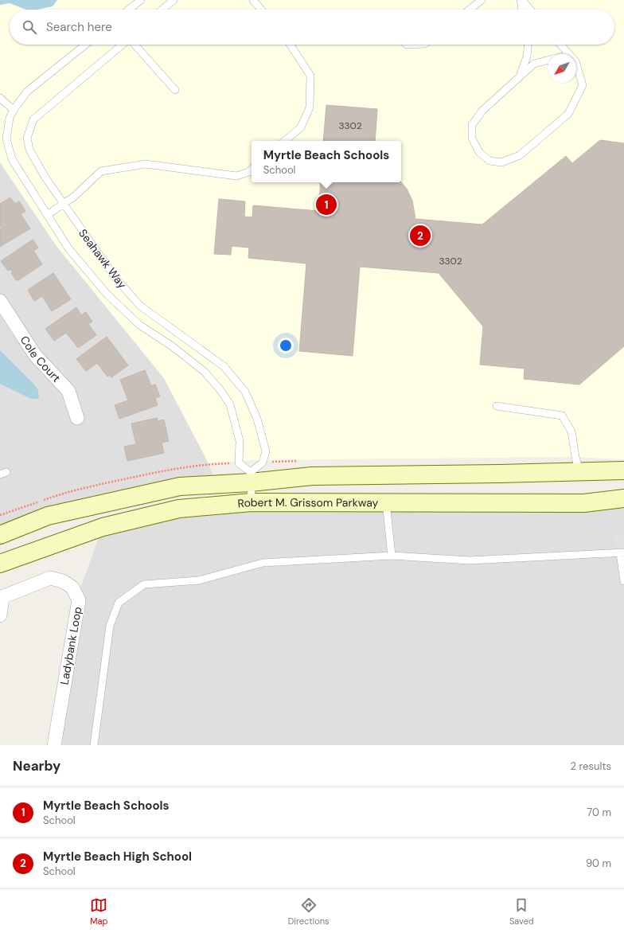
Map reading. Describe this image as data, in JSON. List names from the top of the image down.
{
  "streets": {
    "main road": ["Robert M. Grissom Parkway"],
    "street": ["Cole Court", "Ladybank Loop"],
    "lane": ["Seahawk Way"]
  },
  "crossings": [
    ["Seahawk Way", "Robert M. Grissom Parkway"]
  ],
  "house_numbers": ["3302", "3302"],
  "north": "bottom left",
  "page": {
    "search": "Search here",
    "popup": ["Myrtle Beach Schools", "School"],
    "pins": ["1", "2"],
    "heading": ["Nearby", "2 results"],
    "list": [
      {
        "mark": "1",
        "name": "Myrtle Beach Schools",
        "note": "School",
        "value": "70 m"
      },
      {
        "mark": "2",
        "name": "Myrtle Beach High School",
        "note": "School",
        "value": "90 m"
      }
    ],
    "nav": ["Map", "Directions", "Saved"]
  }
}
